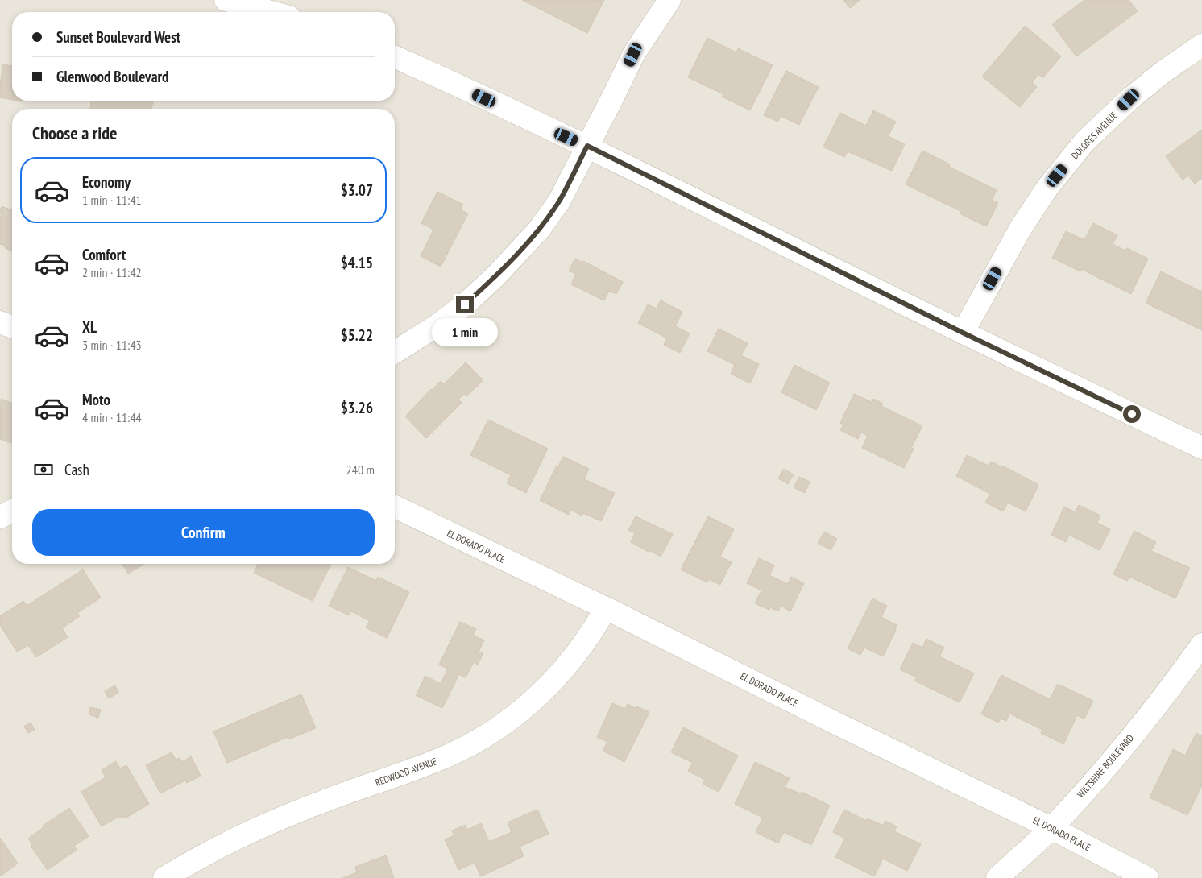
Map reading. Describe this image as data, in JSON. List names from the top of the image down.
{
  "streets": {
    "street": [
      "DOLORES AVENUE",
      "EL DORADO PLACE",
      "WILTSHIRE BOULEVARD",
      "REDWOOD AVENUE"
    ]
  },
  "crossings": [
    ["EL DORADO PLACE", "WILTSHIRE BOULEVARD"],
    ["EL DORADO PLACE", "REDWOOD AVENUE"]
  ],
  "page": {
    "banner": ["Sunset Boulevard West", "Glenwood Boulevard"],
    "heading": "Choose a ride",
    "list": [
      {
        "name": "Economy",
        "note": "1 min · 11:41",
        "value": "$3.07"
      },
      {
        "name": "Comfort",
        "note": "2 min · 11:42",
        "value": "$4.15"
      },
      {
        "name": "XL",
        "note": "3 min · 11:43",
        "value": "$5.22"
      },
      {
        "name": "Moto",
        "note": "4 min · 11:44",
        "value": "$3.26"
      }
    ],
    "bubble": "1 min",
    "pay": ["Cash", "240 m"],
    "buttons": "Confirm"
  }
}
